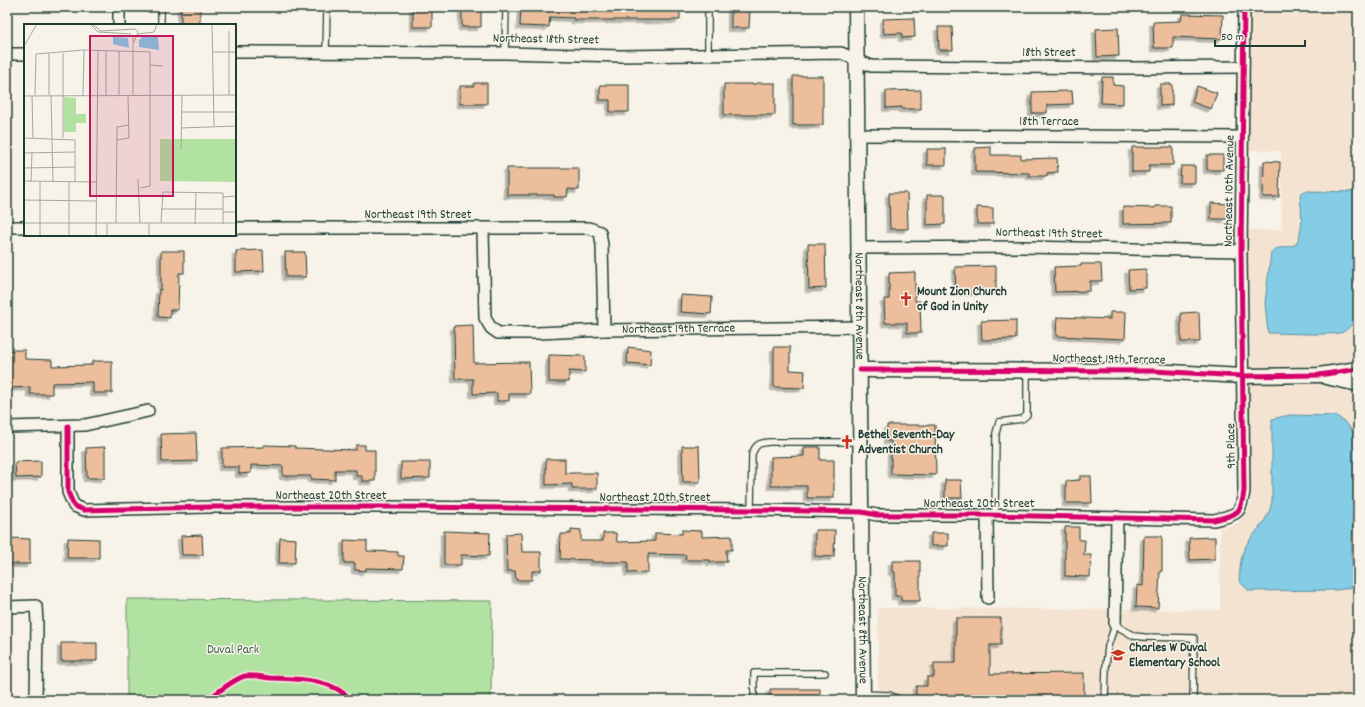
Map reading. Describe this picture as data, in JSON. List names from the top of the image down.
{
  "streets": {
    "street": [
      "Northeast 18th Street",
      "18th Street",
      "18th Terrace",
      "Northeast 10th Avenue",
      "Northeast 19th Street",
      "Northeast 8th Avenue",
      "Northeast 19th Terrace",
      "9th Place",
      "Northeast 20th Street"
    ]
  },
  "crossings": [
    ["Northeast 18th Street", "18th Street"],
    ["Northeast 18th Street", "Northeast 8th Avenue"],
    ["18th Street", "Northeast 10th Avenue"],
    ["18th Street", "Northeast 8th Avenue"],
    ["18th Terrace", "Northeast 10th Avenue"],
    ["18th Terrace", "Northeast 8th Avenue"],
    ["Northeast 10th Avenue", "Northeast 19th Street"],
    ["Northeast 10th Avenue", "Northeast 19th Terrace"],
    ["Northeast 10th Avenue", "9th Place"],
    ["Northeast 19th Street", "Northeast 8th Avenue"],
    ["Northeast 19th Street", "Northeast 19th Terrace"],
    ["Northeast 8th Avenue", "Northeast 19th Terrace"],
    ["Northeast 8th Avenue", "Northeast 20th Street"],
    ["Northeast 19th Terrace", "9th Place"],
    ["9th Place", "Northeast 20th Street"]
  ],
  "parks": ["Duval Park"],
  "places": {
    "church": ["Mount Zion Church of God in Unity", "Bethel Seventh-Day Adventist Church"],
    "school or university": ["Charles W Duval Elementary School"]
  },
  "scale_bar": "50 m"
}
